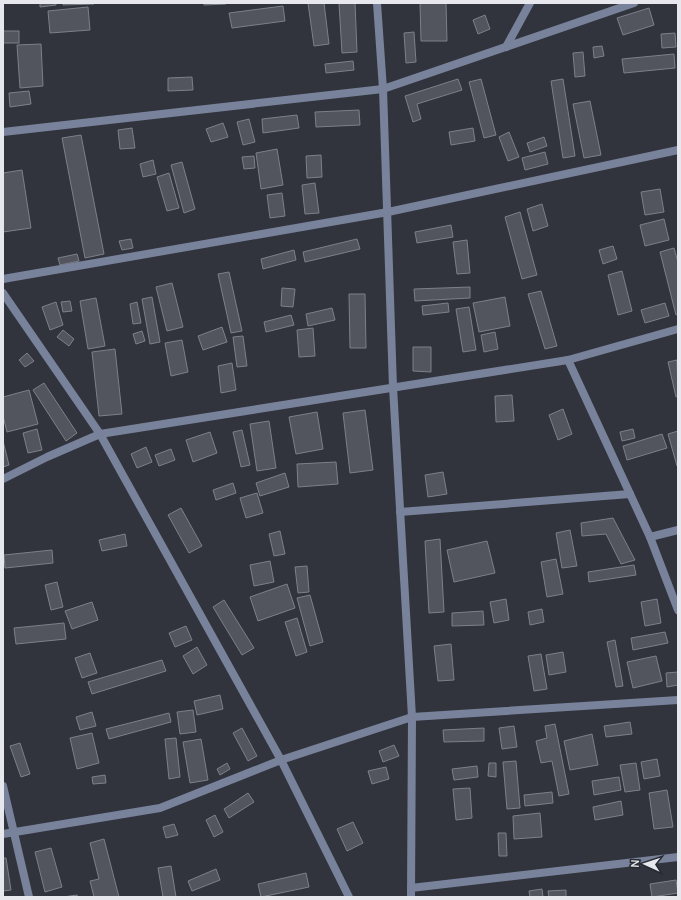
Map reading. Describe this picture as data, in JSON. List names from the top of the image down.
{
  "north": "left"
}
